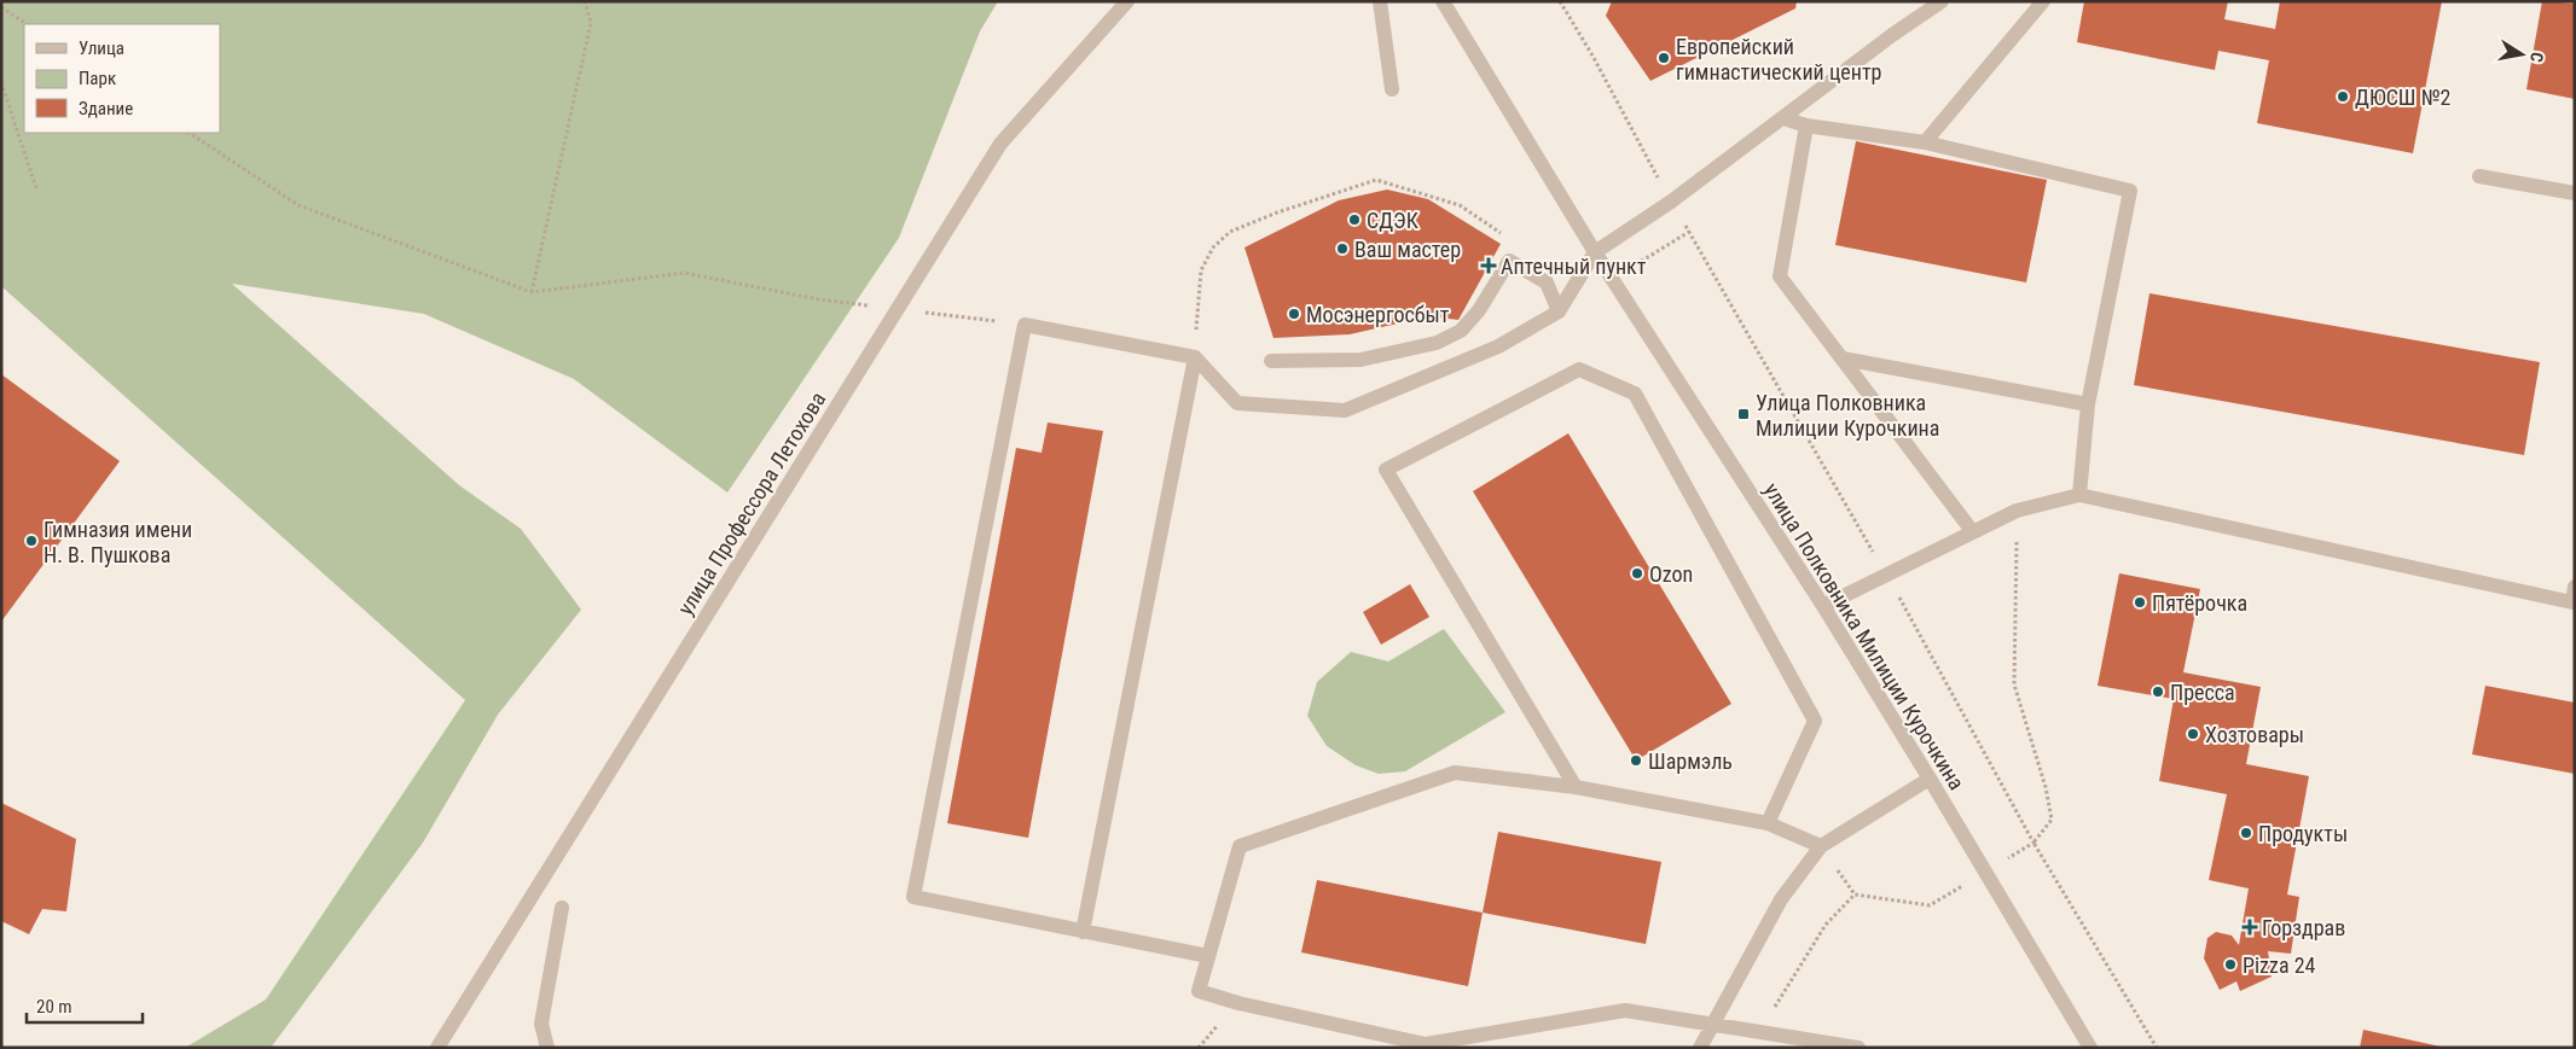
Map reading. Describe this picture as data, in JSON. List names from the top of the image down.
{
  "streets": {
    "street": ["улица Профессора Летохова", "улица Полковника Милиции Курочкина"]
  },
  "places": {
    "other": [
      "Европейский гимнастический центр",
      "ДЮСШ №2",
      "СДЭК",
      "Ваш мастер",
      "Мосэнергосбыт",
      "Гимназия имени Н. В. Пушкова",
      "Ozon",
      "Пятёрочка",
      "Пресса",
      "Хозтовары",
      "Шармэль",
      "Продукты",
      "Pizza 24"
    ],
    "health": ["Аптечный пункт", "Горздрав"],
    "transit": ["Улица Полковника Милиции Курочкина"]
  },
  "legend": ["Улица", "Парк", "Здание"],
  "scale_bar": "20 m",
  "north": "right"
}
